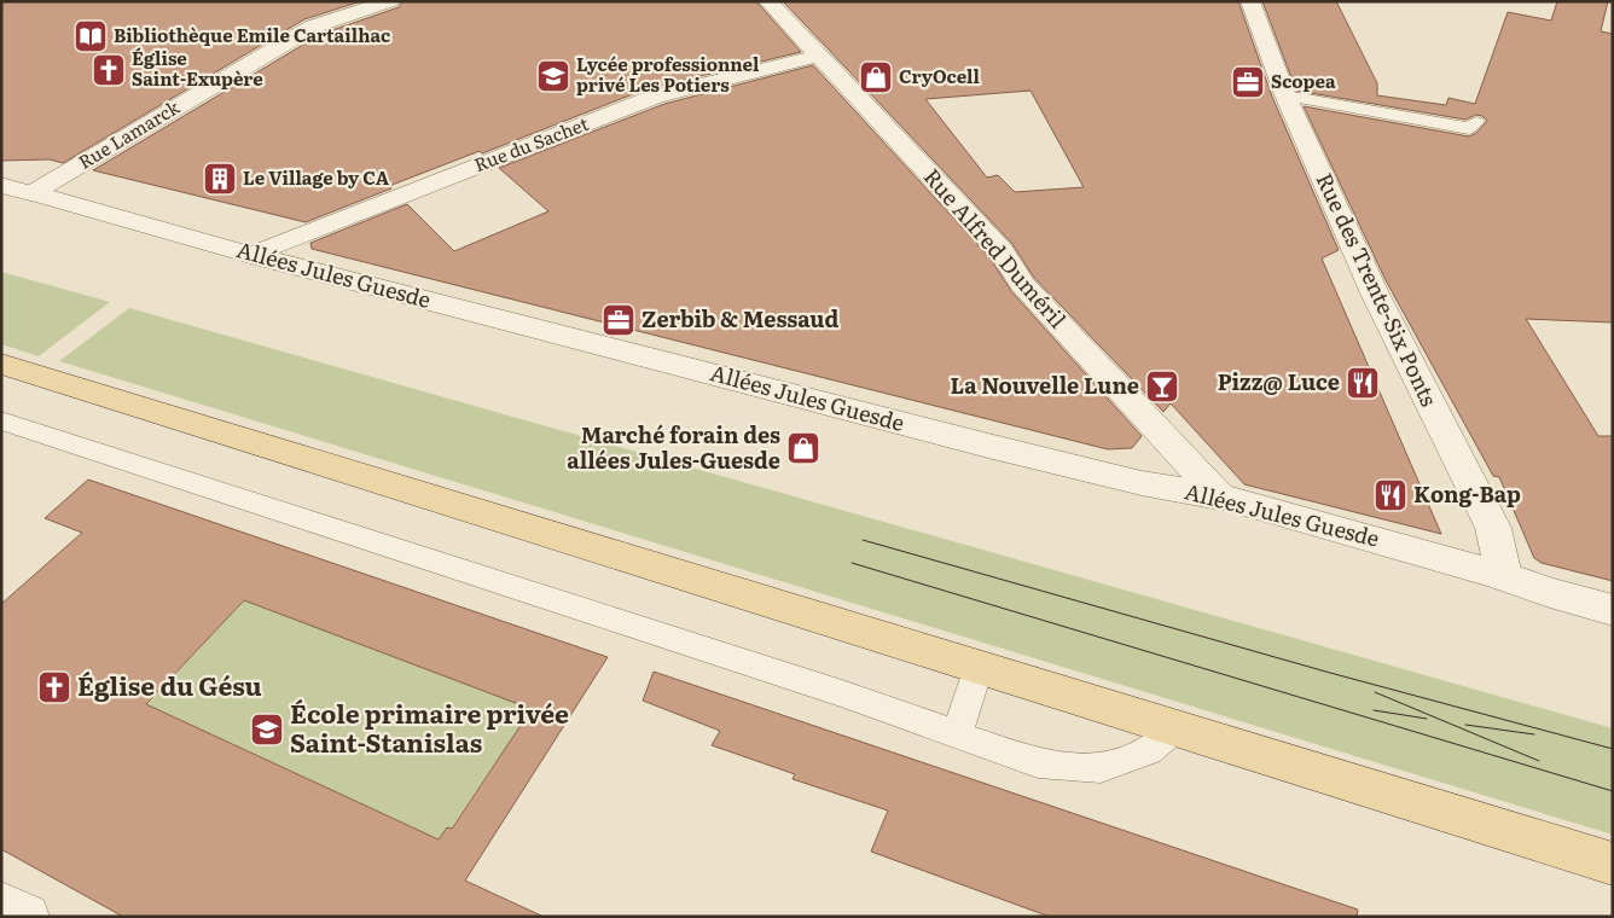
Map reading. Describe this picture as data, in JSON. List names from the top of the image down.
{
  "streets": {
    "street": [
      "Rue Lamarck",
      "Rue du Sachet",
      "Rue Alfred Duméril",
      "Allées Jules Guesde",
      "Rue des Trente-Six Ponts"
    ]
  },
  "crossings": [
    ["Rue Lamarck", "Allées Jules Guesde"],
    ["Rue du Sachet", "Rue Alfred Duméril"],
    ["Rue du Sachet", "Allées Jules Guesde"],
    ["Rue Alfred Duméril", "Allées Jules Guesde"],
    ["Allées Jules Guesde", "Rue des Trente-Six Ponts"]
  ],
  "places": {
    "library": ["Bibliothèque Emile Cartailhac"],
    "church": ["Église Saint-Exupère", "Église du Gésu"],
    "school or university": ["Lycée professionnel privé Les Potiers", "École primaire privée Saint-Stanislas"],
    "shop": ["CryOcell", "Marché forain des allées Jules-Guesde"],
    "office": ["Scopea", "Zerbib & Messaud"],
    "building": ["Le Village by CA"],
    "restaurant": ["Pizz@ Luce", "Kong-Bap"],
    "bar": ["La Nouvelle Lune"]
  }
}
